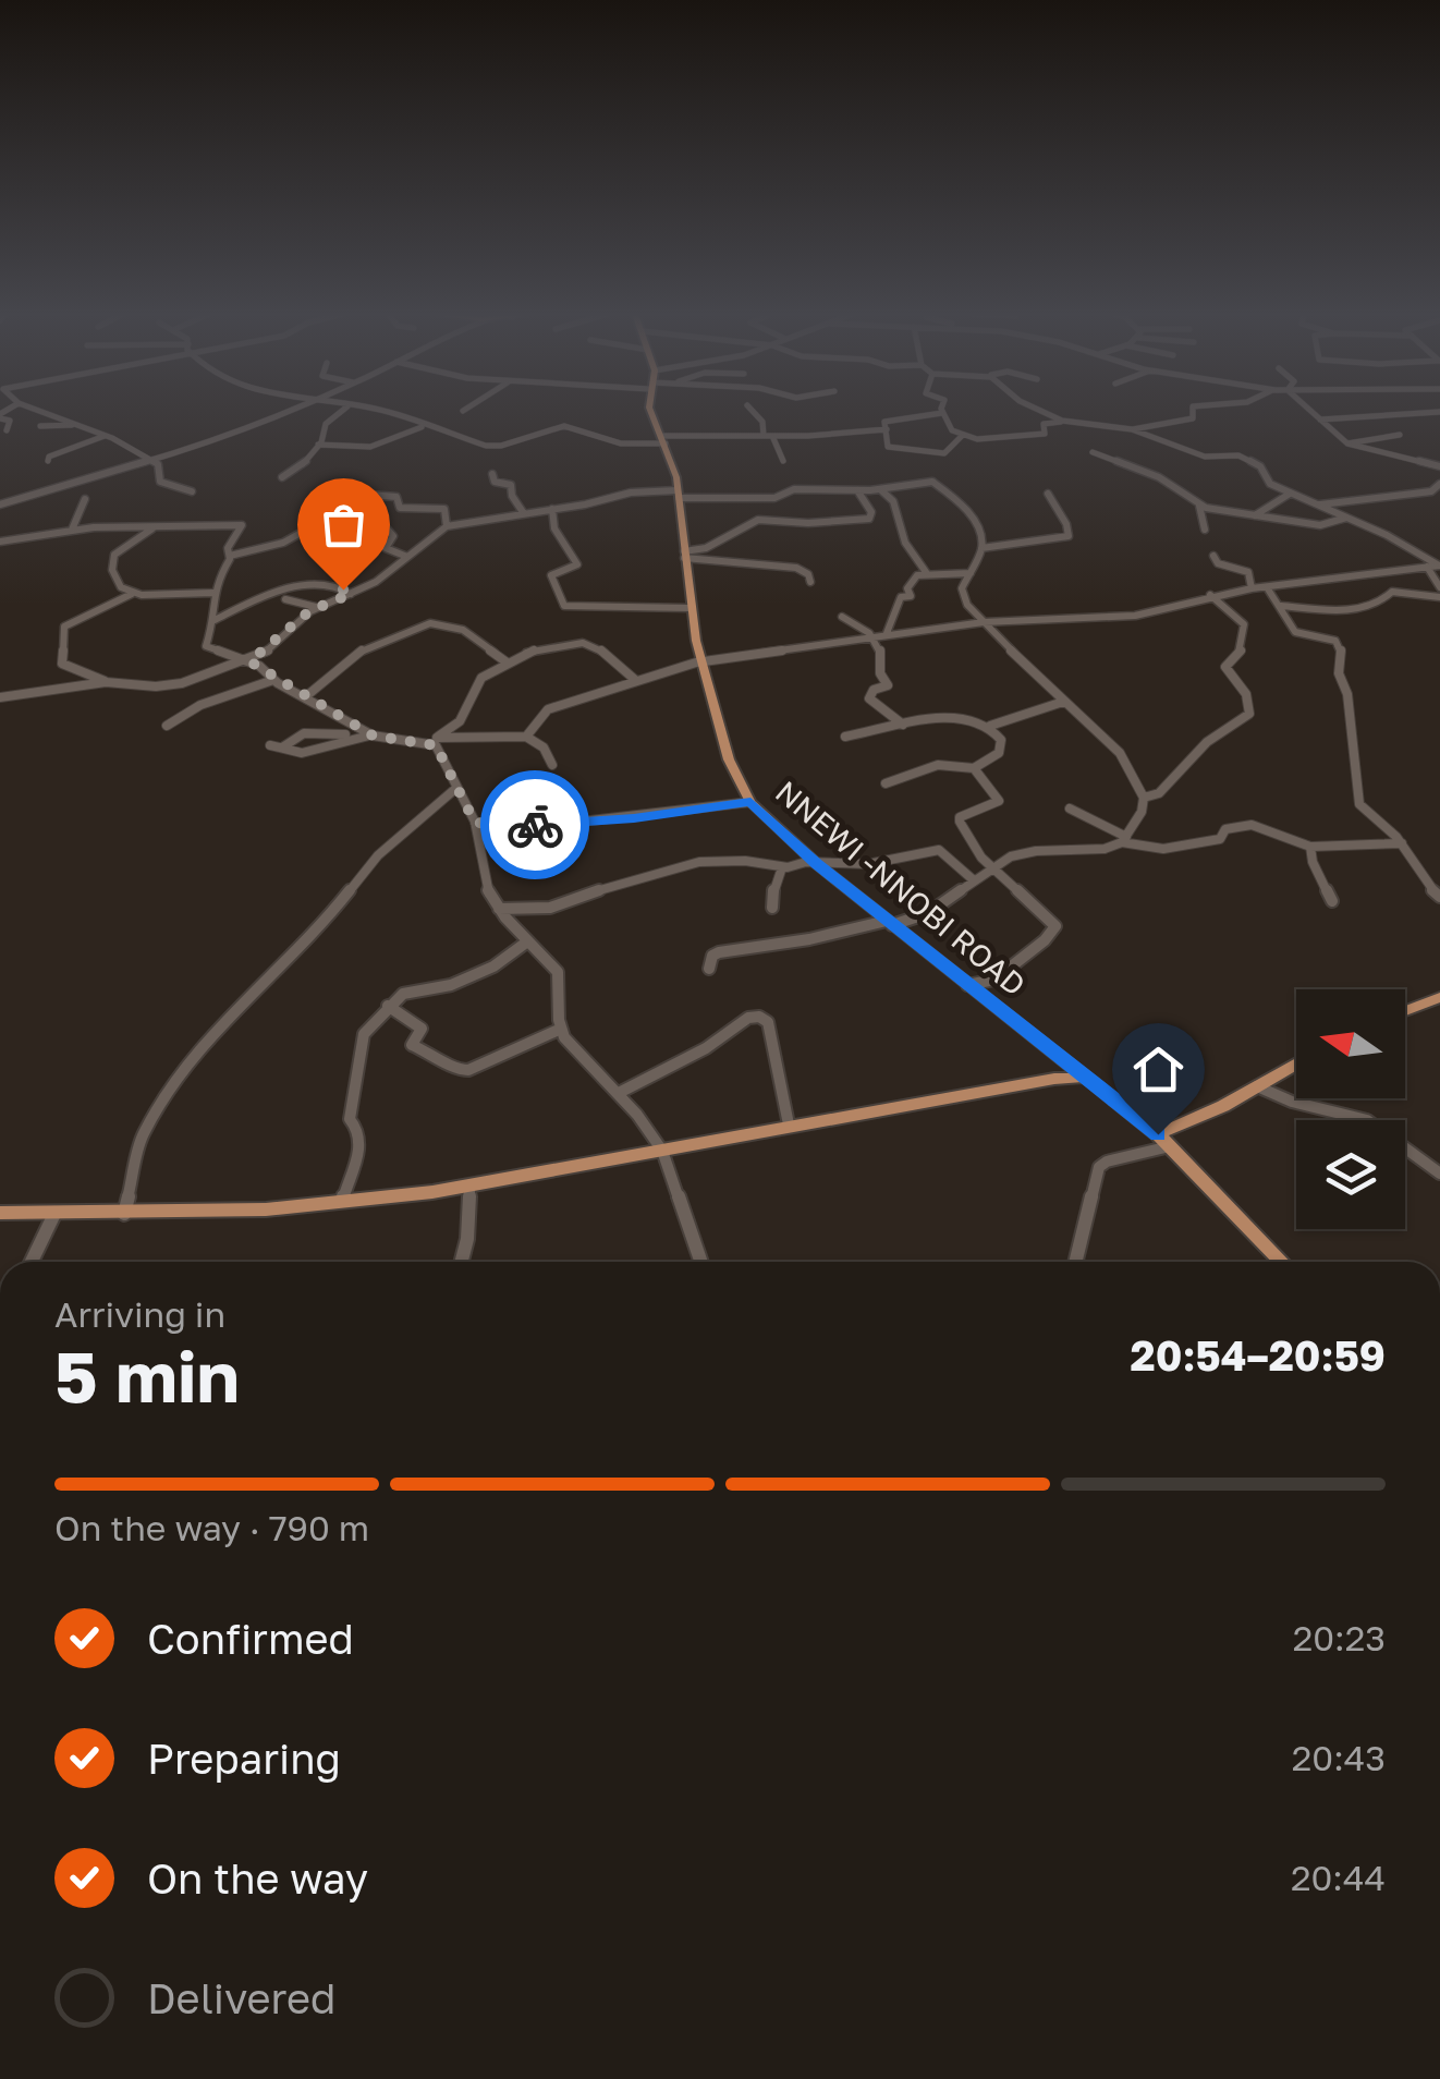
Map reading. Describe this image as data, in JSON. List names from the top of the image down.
{
  "streets": {
    "main road": ["NNEWI -NNOBI ROAD"]
  },
  "north": "left",
  "page": {
    "heading": ["5 min", "Arriving in", "20:54–20:59"],
    "bar": "On the way · 790 m",
    "list": [
      ["Confirmed", "20:23"],
      ["Preparing", "20:43"],
      ["On the way", "20:44"],
      "Delivered"
    ]
  }
}
